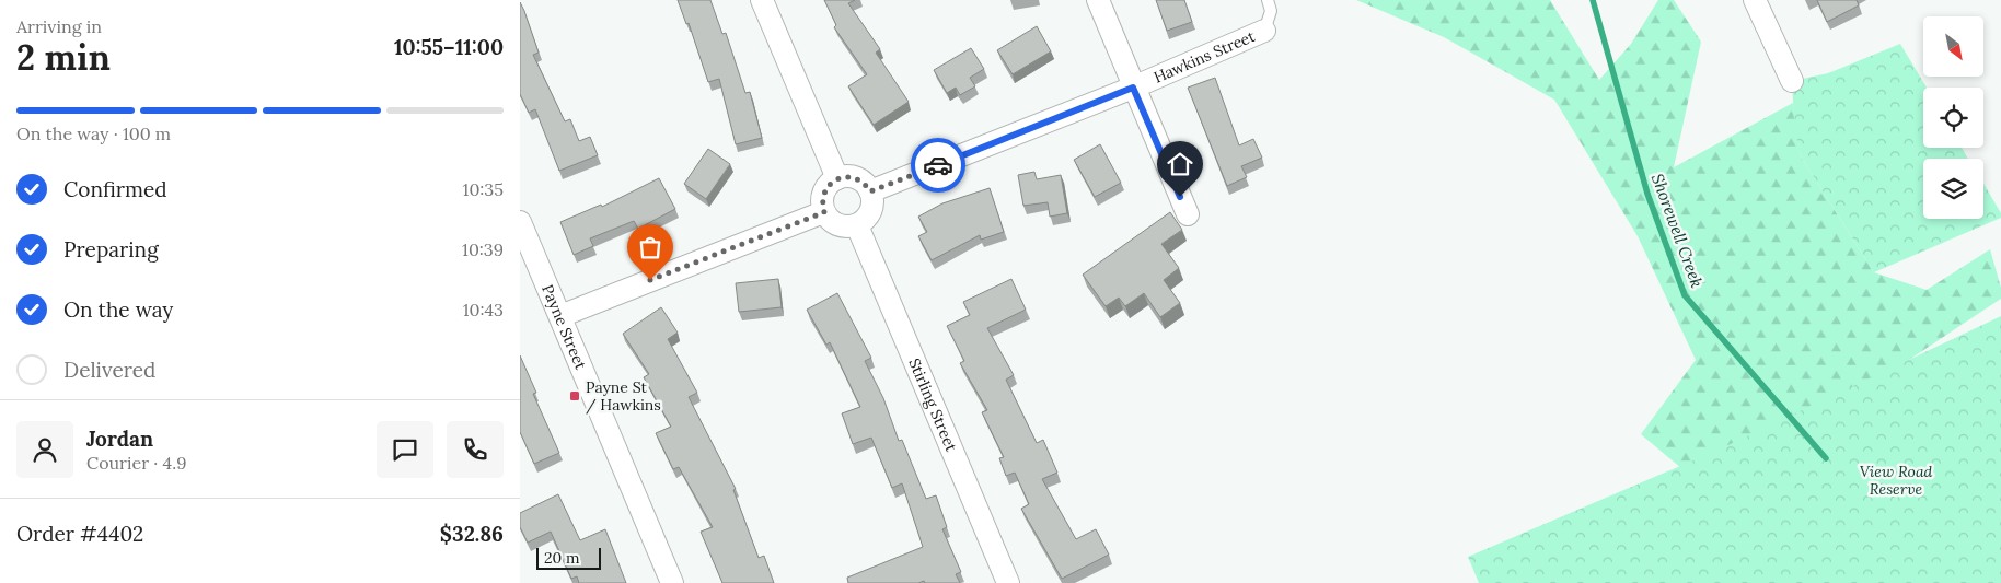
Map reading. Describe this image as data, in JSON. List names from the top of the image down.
{
  "streets": {
    "street": ["Hawkins Street", "Payne Street", "Stirling Street"]
  },
  "crossings": [
    ["Hawkins Street", "Stirling Street"]
  ],
  "water": ["Shorewell Creek"],
  "parks": ["View Road Reserve"],
  "places": {
    "transit": ["Payne St / Hawkins"]
  },
  "scale_bar": "20 m",
  "north": "bottom right",
  "page": {
    "heading": ["2 min", "Arriving in", "10:55–11:00"],
    "panel": [
      "Jordan",
      "Courier · 4.9",
      "Order #4402",
      "$32.86"
    ],
    "bar": "On the way · 100 m",
    "list": [
      ["Confirmed", "10:35"],
      ["Preparing", "10:39"],
      ["On the way", "10:43"],
      "Delivered"
    ],
    "scale": "20 m"
  }
}
